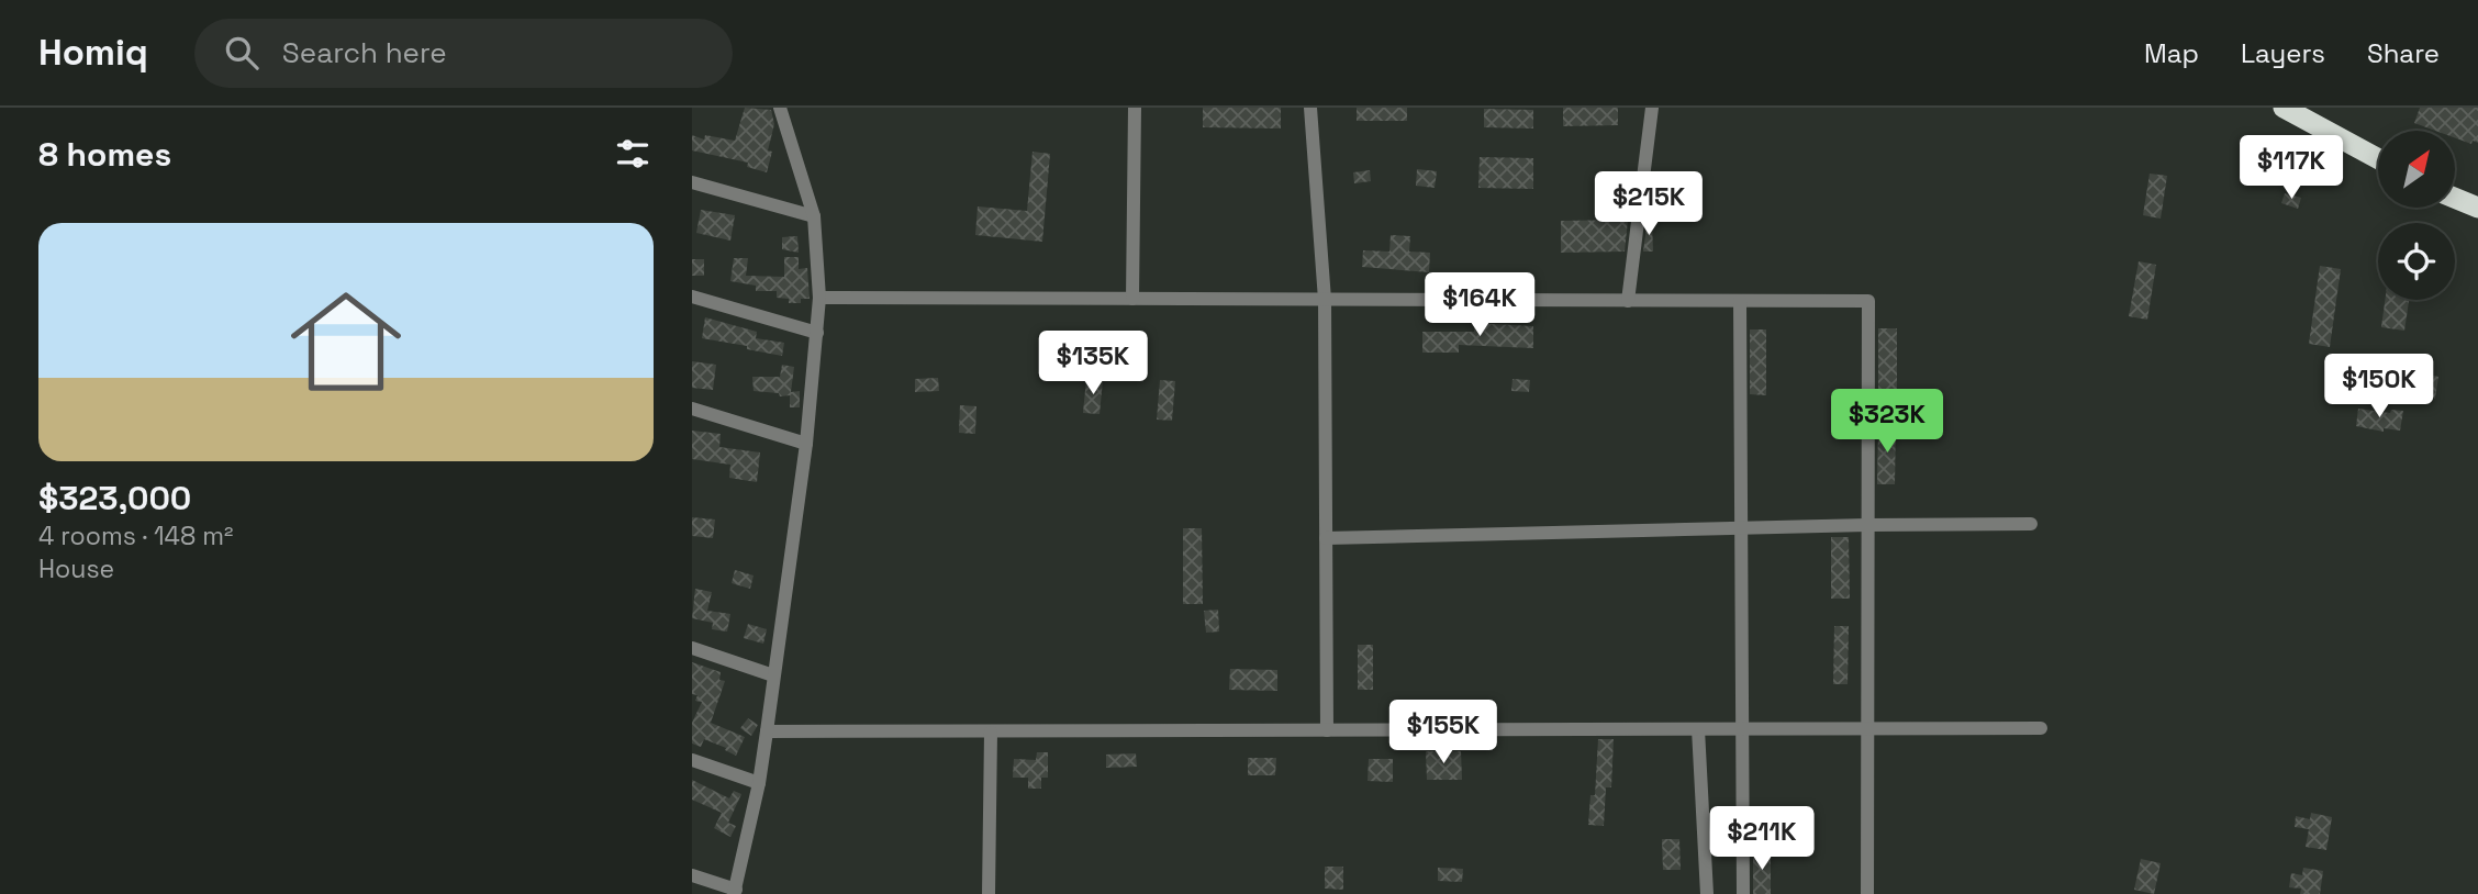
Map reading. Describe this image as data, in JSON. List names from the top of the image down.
{
  "north": "top right",
  "page": {
    "header": "Homiq",
    "search": "Search here",
    "nav": ["Map", "Layers", "Share"],
    "heading": "8 homes",
    "price": [
      "$117K",
      "$215K",
      "$164K",
      "$135K",
      "$150K",
      "$323K",
      "$155K",
      "$211K"
    ],
    "list": [
      {
        "name": "$323,000",
        "note": "4 rooms · 148 m² · House"
      }
    ]
  }
}
